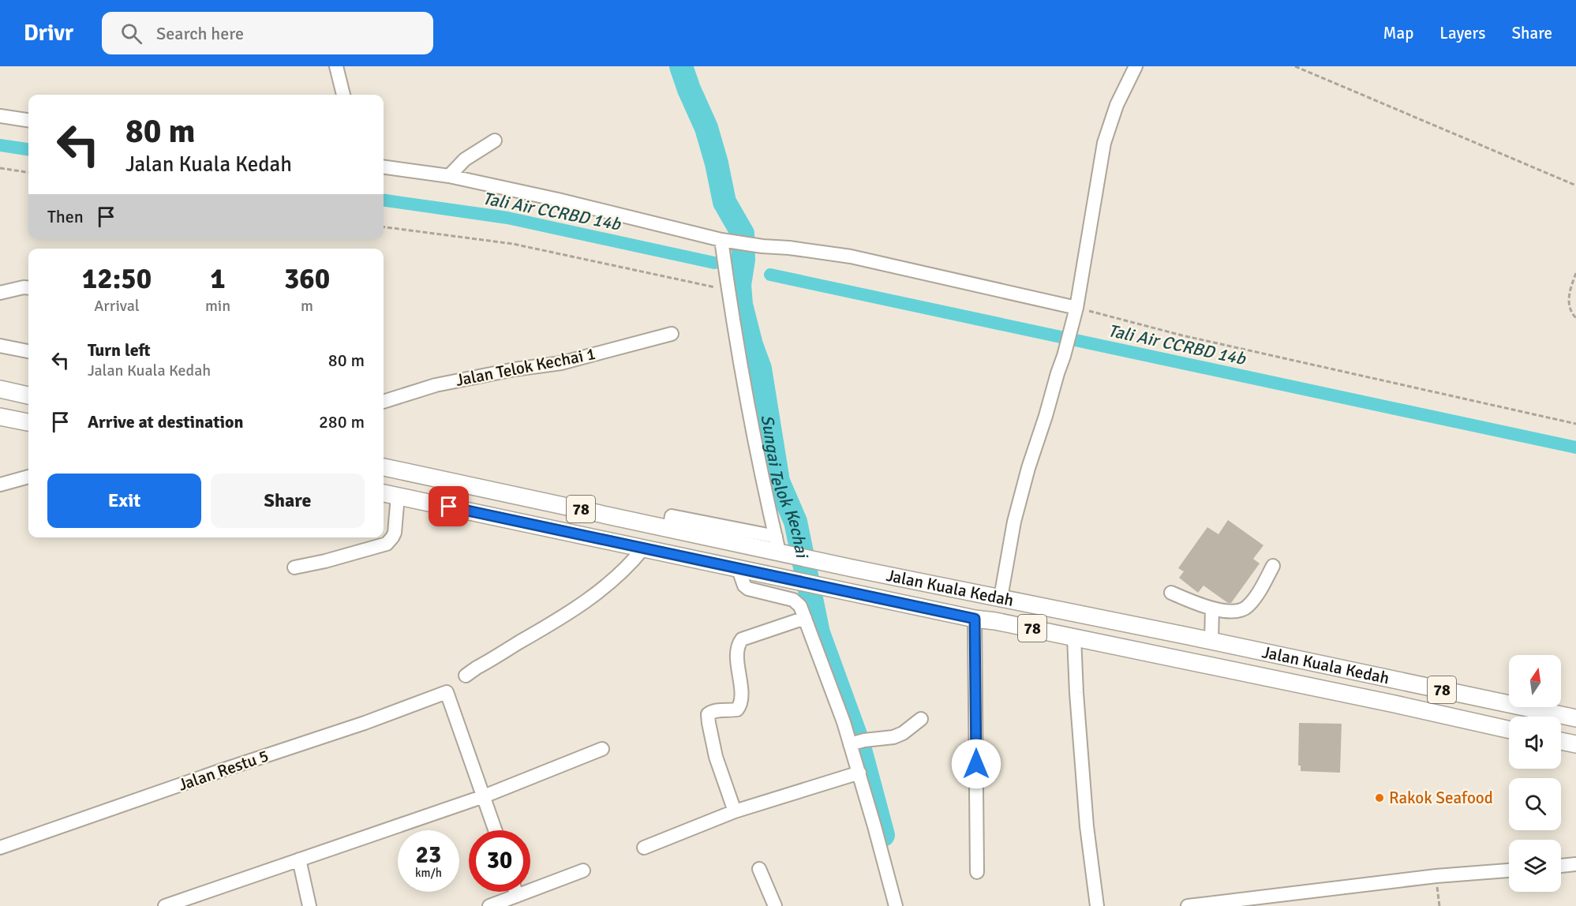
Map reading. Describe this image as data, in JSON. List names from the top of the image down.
{
  "streets": {
    "main road": ["78", "Jalan Kuala Kedah"],
    "street": ["Jalan Telok Kechai 1", "Jalan Restu 5"]
  },
  "water": ["Tali Air CCRBD 14b", "Sungai Telok Kechai"],
  "places": ["Rakok Seafood"],
  "north": "top",
  "page": {
    "header": "Drivr",
    "search": "Search here",
    "nav": ["Map", "Layers", "Share"],
    "turn": ["80 m", "Jalan Kuala Kedah"],
    "then": "Then",
    "eta": [
      "12:50",
      "Arrival",
      "1",
      "min",
      "360",
      "m"
    ],
    "list": [
      {
        "name": "Turn left",
        "note": "Jalan Kuala Kedah",
        "value": "80 m"
      },
      {
        "name": "Arrive at destination",
        "value": "280 m"
      }
    ],
    "buttons": ["Exit", "Share"],
    "speed": "23 km/h",
    "limit": "30"
  }
}
